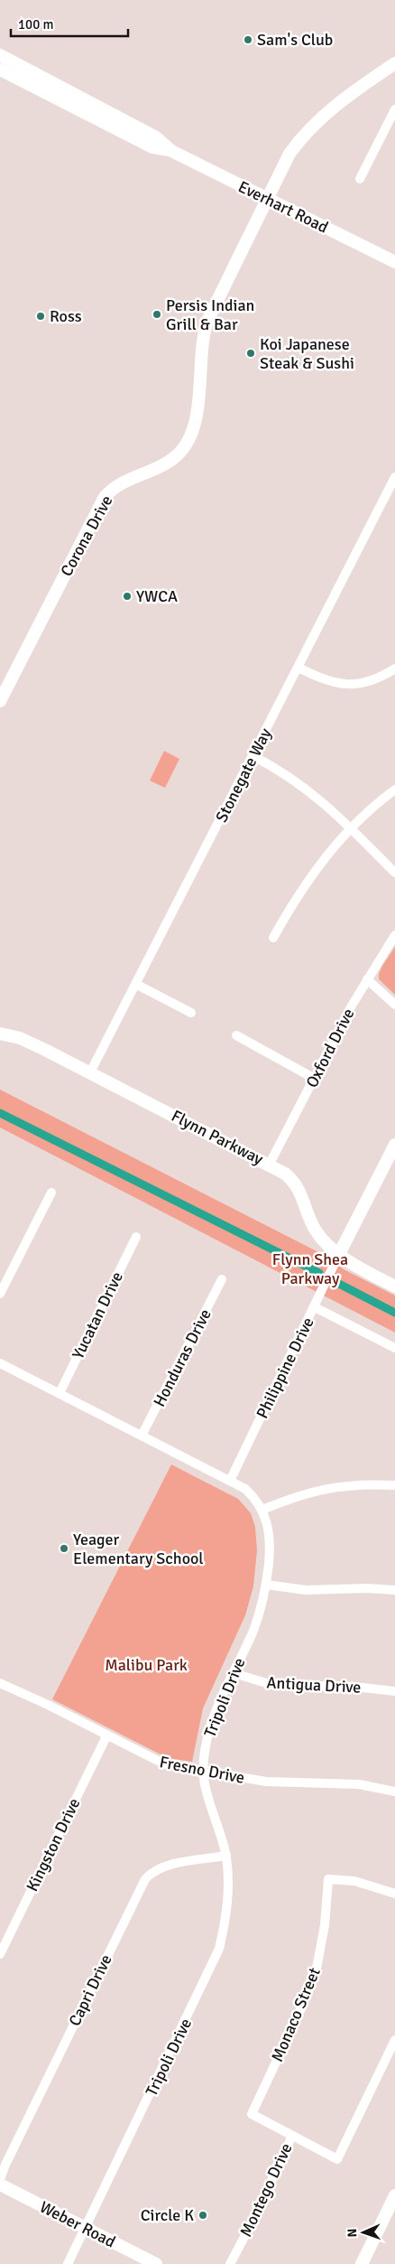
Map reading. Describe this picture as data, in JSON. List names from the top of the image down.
{
  "streets": {
    "street": [
      "Everhart Road",
      "Corona Drive",
      "Stonegate Way",
      "Oxford Drive",
      "Flynn Parkway",
      "Yucatan Drive",
      "Honduras Drive",
      "Philippine Drive",
      "Antigua Drive",
      "Tripoli Drive",
      "Fresno Drive",
      "Kingston Drive",
      "Capri Drive",
      "Monaco Street",
      "Montego Drive",
      "Weber Road"
    ]
  },
  "crossings": [
    ["Everhart Road", "Corona Drive"],
    ["Stonegate Way", "Flynn Parkway"],
    ["Oxford Drive", "Flynn Parkway"],
    ["Flynn Parkway", "Philippine Drive"],
    ["Yucatan Drive", "Tripoli Drive"],
    ["Honduras Drive", "Tripoli Drive"],
    ["Philippine Drive", "Tripoli Drive"],
    ["Antigua Drive", "Tripoli Drive"],
    ["Tripoli Drive", "Fresno Drive"],
    ["Tripoli Drive", "Capri Drive"],
    ["Tripoli Drive", "Weber Road"],
    ["Fresno Drive", "Kingston Drive"],
    ["Monaco Street", "Montego Drive"]
  ],
  "parks": ["Flynn Shea Parkway", "Malibu Park"],
  "places": [
    "Sam's Club",
    "Persis Indian Grill & Bar",
    "Ross",
    "Koi Japanese Steak & Sushi",
    "YWCA",
    "Yeager Elementary School",
    "Circle K"
  ],
  "scale_bar": "100 m",
  "north": "left"
}
